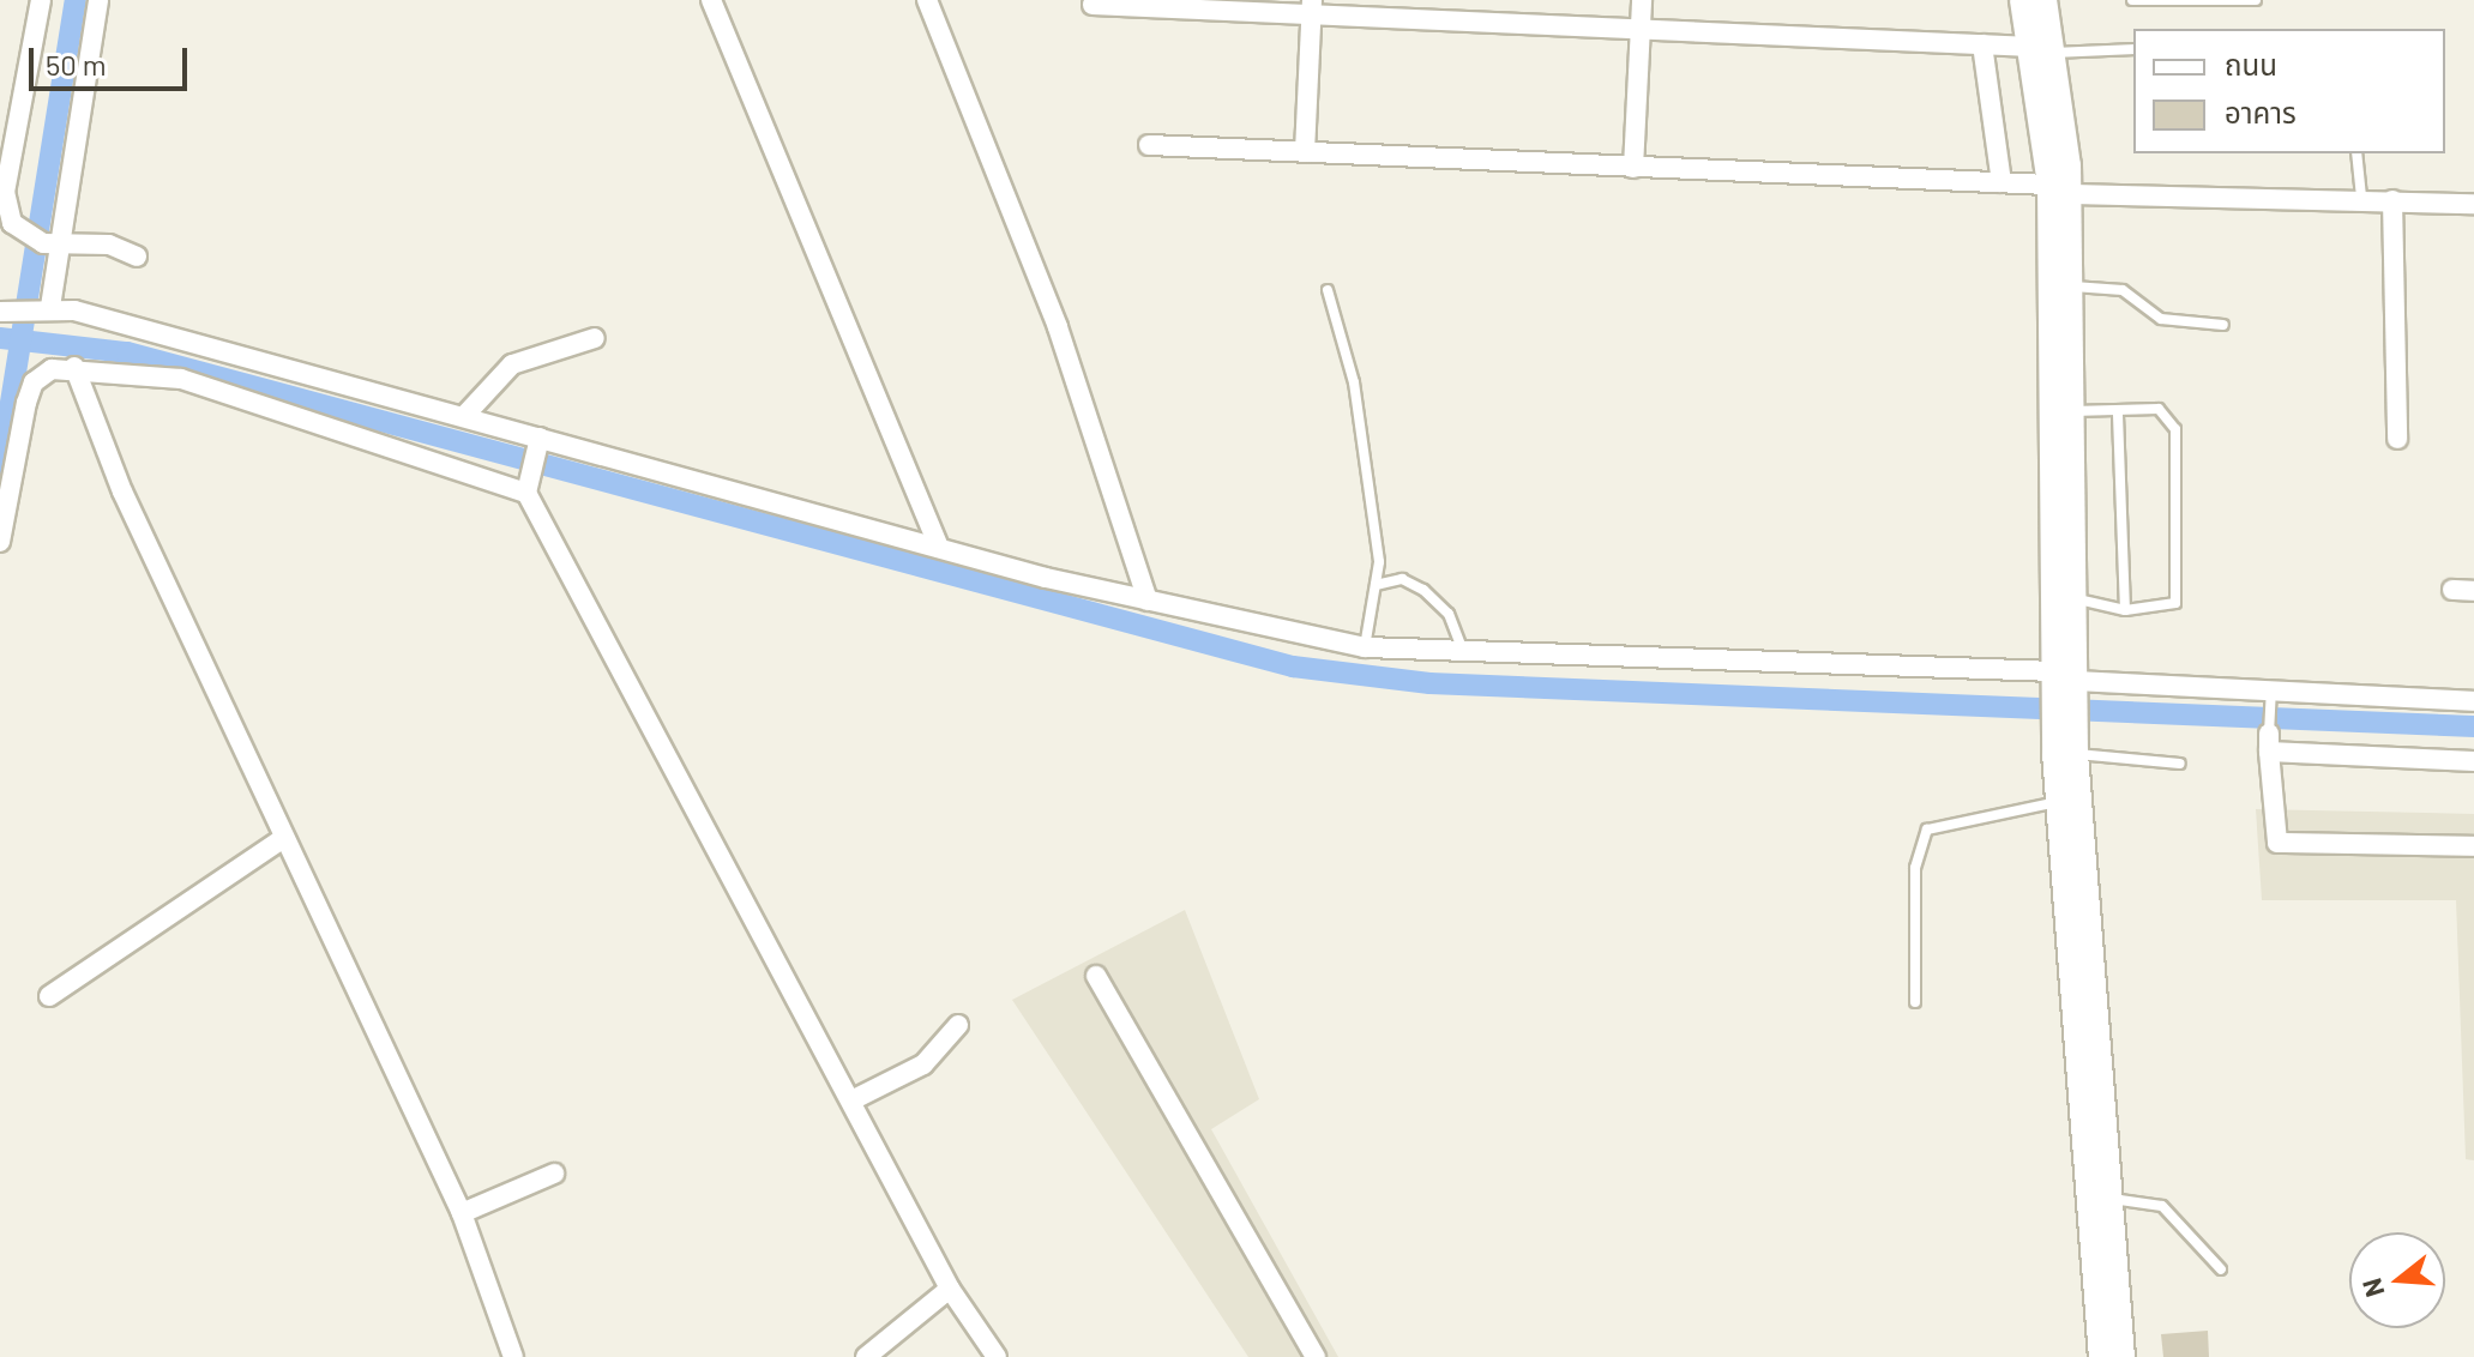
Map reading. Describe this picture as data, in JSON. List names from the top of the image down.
{
  "legend": ["ถนน", "อาคาร"],
  "scale_bar": "50 m",
  "north": "left"
}
